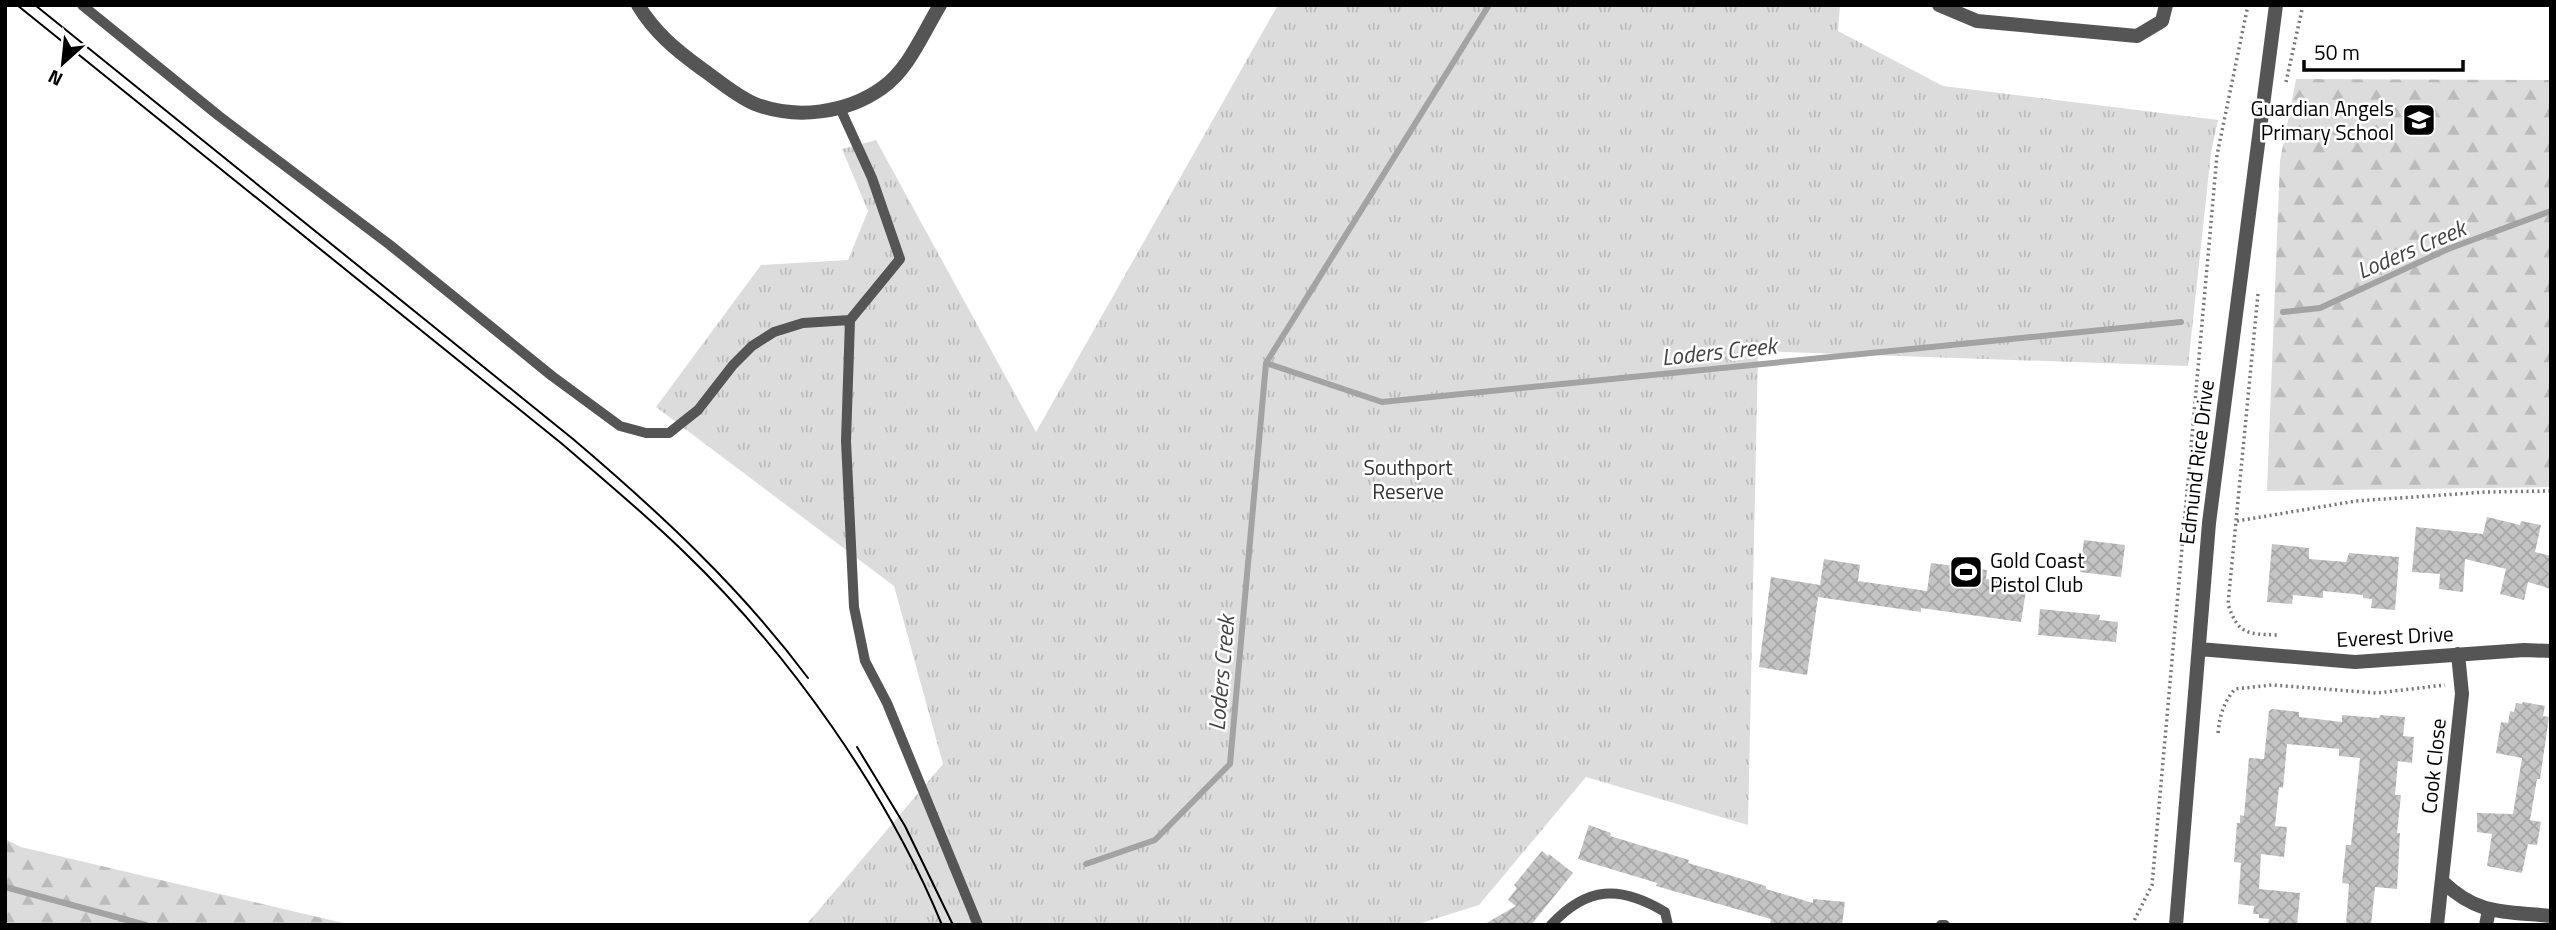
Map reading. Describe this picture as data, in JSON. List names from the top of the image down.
{
  "streets": {
    "street": ["Edmund Rice Drive", "Everest Drive", "Cook Close"]
  },
  "crossings": [
    ["Edmund Rice Drive", "Everest Drive"],
    ["Everest Drive", "Cook Close"]
  ],
  "water": ["Loders Creek"],
  "parks": ["Southport Reserve"],
  "places": {
    "school or university": ["Guardian Angels Primary School"],
    "sports": ["Gold Coast Pistol Club"]
  },
  "scale_bar": "50 m",
  "north": "bottom left"
}
